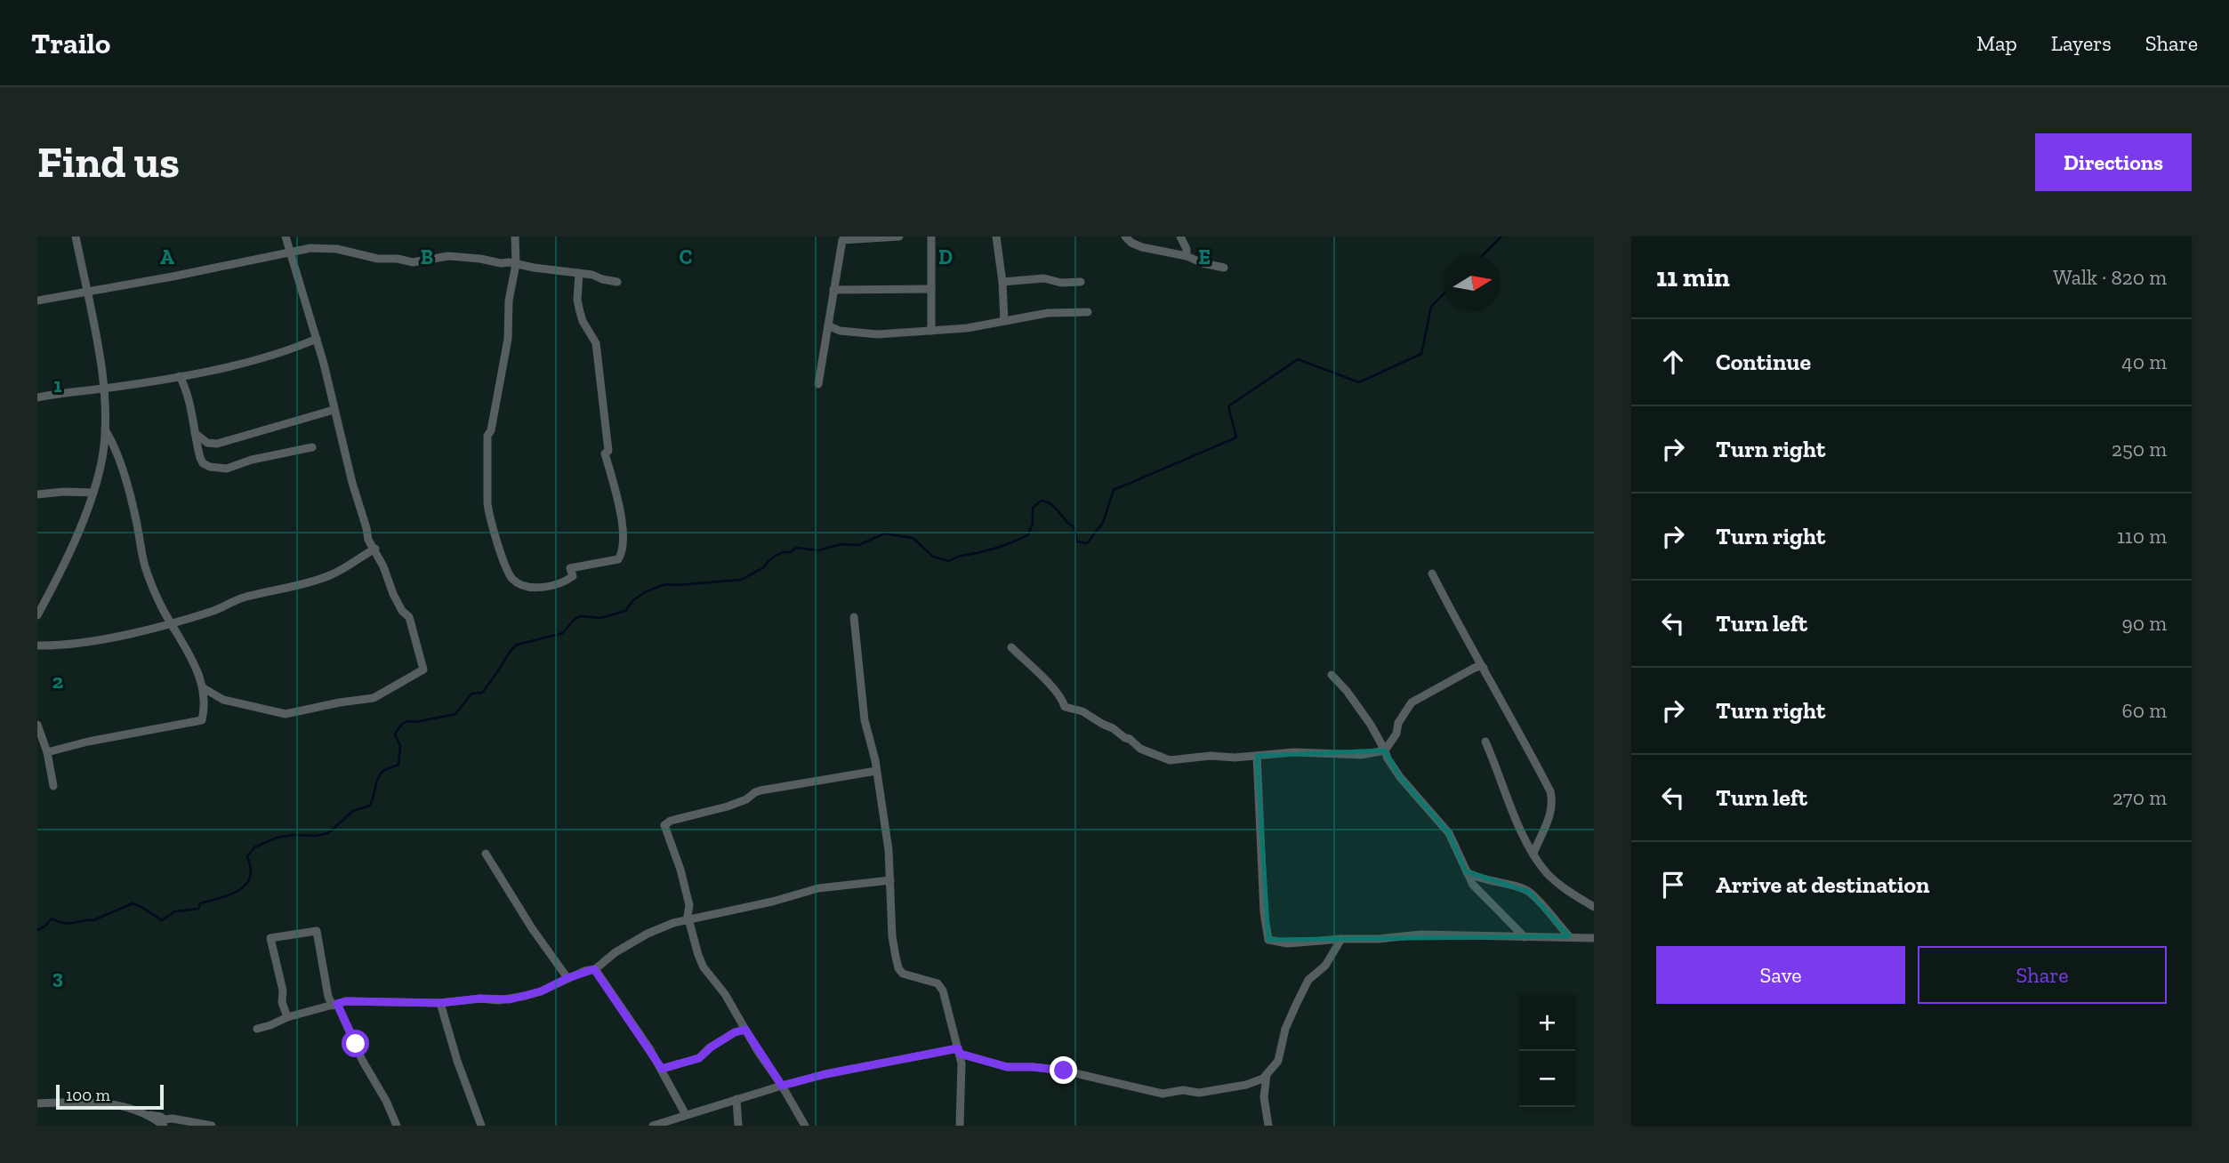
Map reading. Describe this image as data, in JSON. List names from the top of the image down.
{
  "scale_bar": "100 m",
  "north": "right",
  "page": {
    "header": "Trailo",
    "nav": ["Map", "Layers", "Share"],
    "buttons": [
      "Directions",
      ["Save", "Share"]
    ],
    "title": "Find us",
    "heading": ["11 min", "Walk · 820 m"],
    "list": [
      ["Continue", "40 m"],
      ["Turn right", "250 m"],
      ["Turn right", "110 m"],
      ["Turn left", "90 m"],
      ["Turn right", "60 m"],
      ["Turn left", "270 m"],
      "Arrive at destination"
    ],
    "map_buttons": ["+", "−"],
    "scale": "100 m"
  },
  "grid": {
    "columns": [
      "A",
      "B",
      "C",
      "D",
      "E"
    ],
    "rows": ["1", "2", "3"]
  }
}
